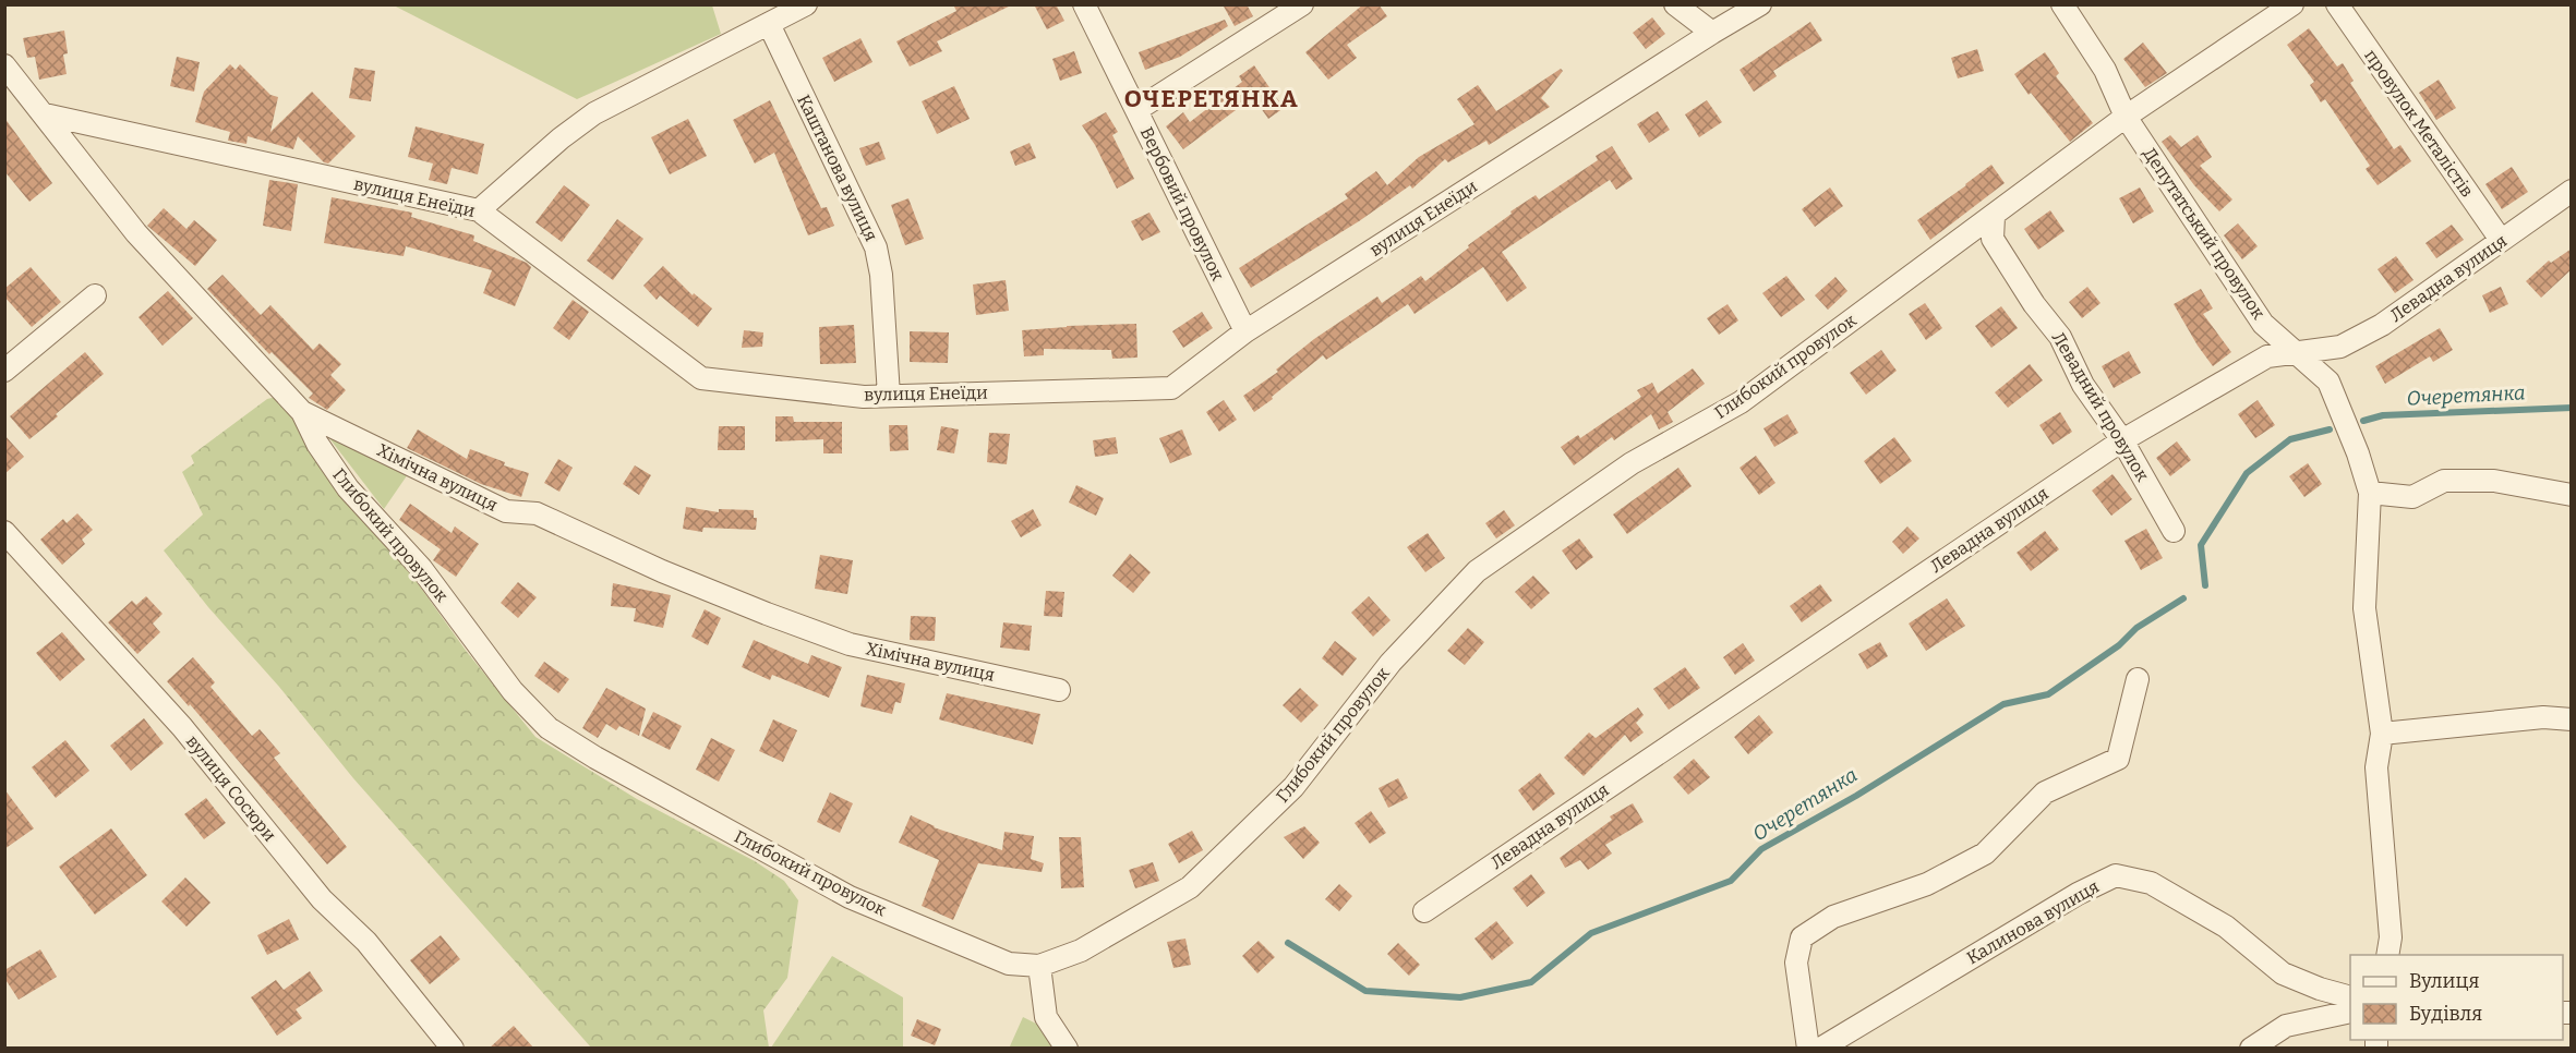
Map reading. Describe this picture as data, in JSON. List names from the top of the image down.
{
  "streets": {
    "street": [
      "провулок Металістів",
      "Каштанова вулиця",
      "вулиця Енеїди",
      "Вербовий провулок",
      "Депутатський провулок",
      "Левадна вулиця",
      "Глибокий провулок",
      "Левадний провулок",
      "Хімічна вулиця",
      "вулиця Сосюри",
      "Калинова вулиця"
    ]
  },
  "crossings": [
    ["провулок Металістів", "Левадна вулиця"],
    ["Каштанова вулиця", "вулиця Енеїди"],
    ["вулиця Енеїди", "Вербовий провулок"],
    ["вулиця Енеїди", "Хімічна вулиця"],
    ["Депутатський провулок", "Левадна вулиця"],
    ["Депутатський провулок", "Глибокий провулок"],
    ["Левадна вулиця", "Левадний провулок"],
    ["Глибокий провулок", "Левадний провулок"],
    ["Глибокий провулок", "Хімічна вулиця"]
  ],
  "districts": ["ОЧЕРЕТЯНКА"],
  "water": ["Очеретянка"],
  "legend": ["Вулиця", "Будівля"]
}
